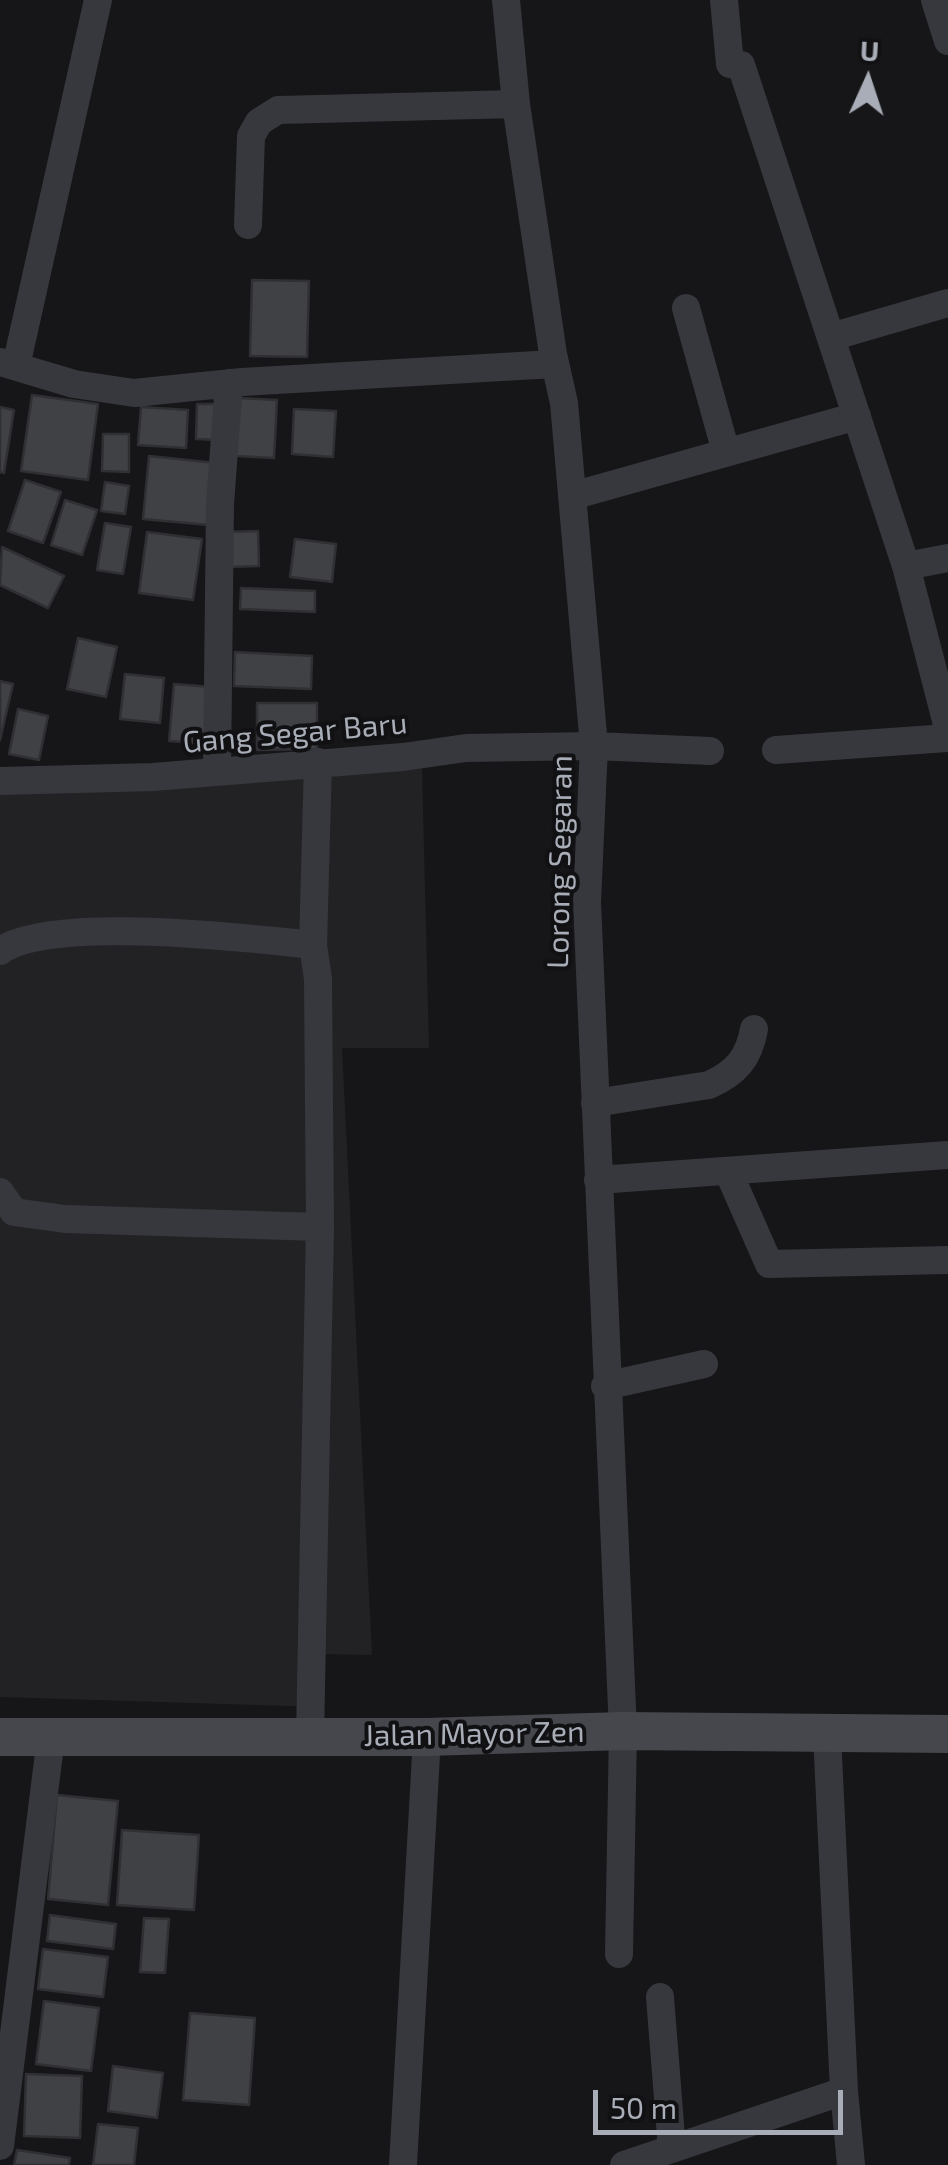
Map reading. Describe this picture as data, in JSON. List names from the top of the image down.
{
  "streets": {
    "street": ["Gang Segar Baru", "Lorong Segaran", "Jalan Mayor Zen"]
  },
  "crossings": [
    ["Gang Segar Baru", "Lorong Segaran"],
    ["Lorong Segaran", "Jalan Mayor Zen"]
  ],
  "scale_bar": "50 m",
  "north": "top"
}
